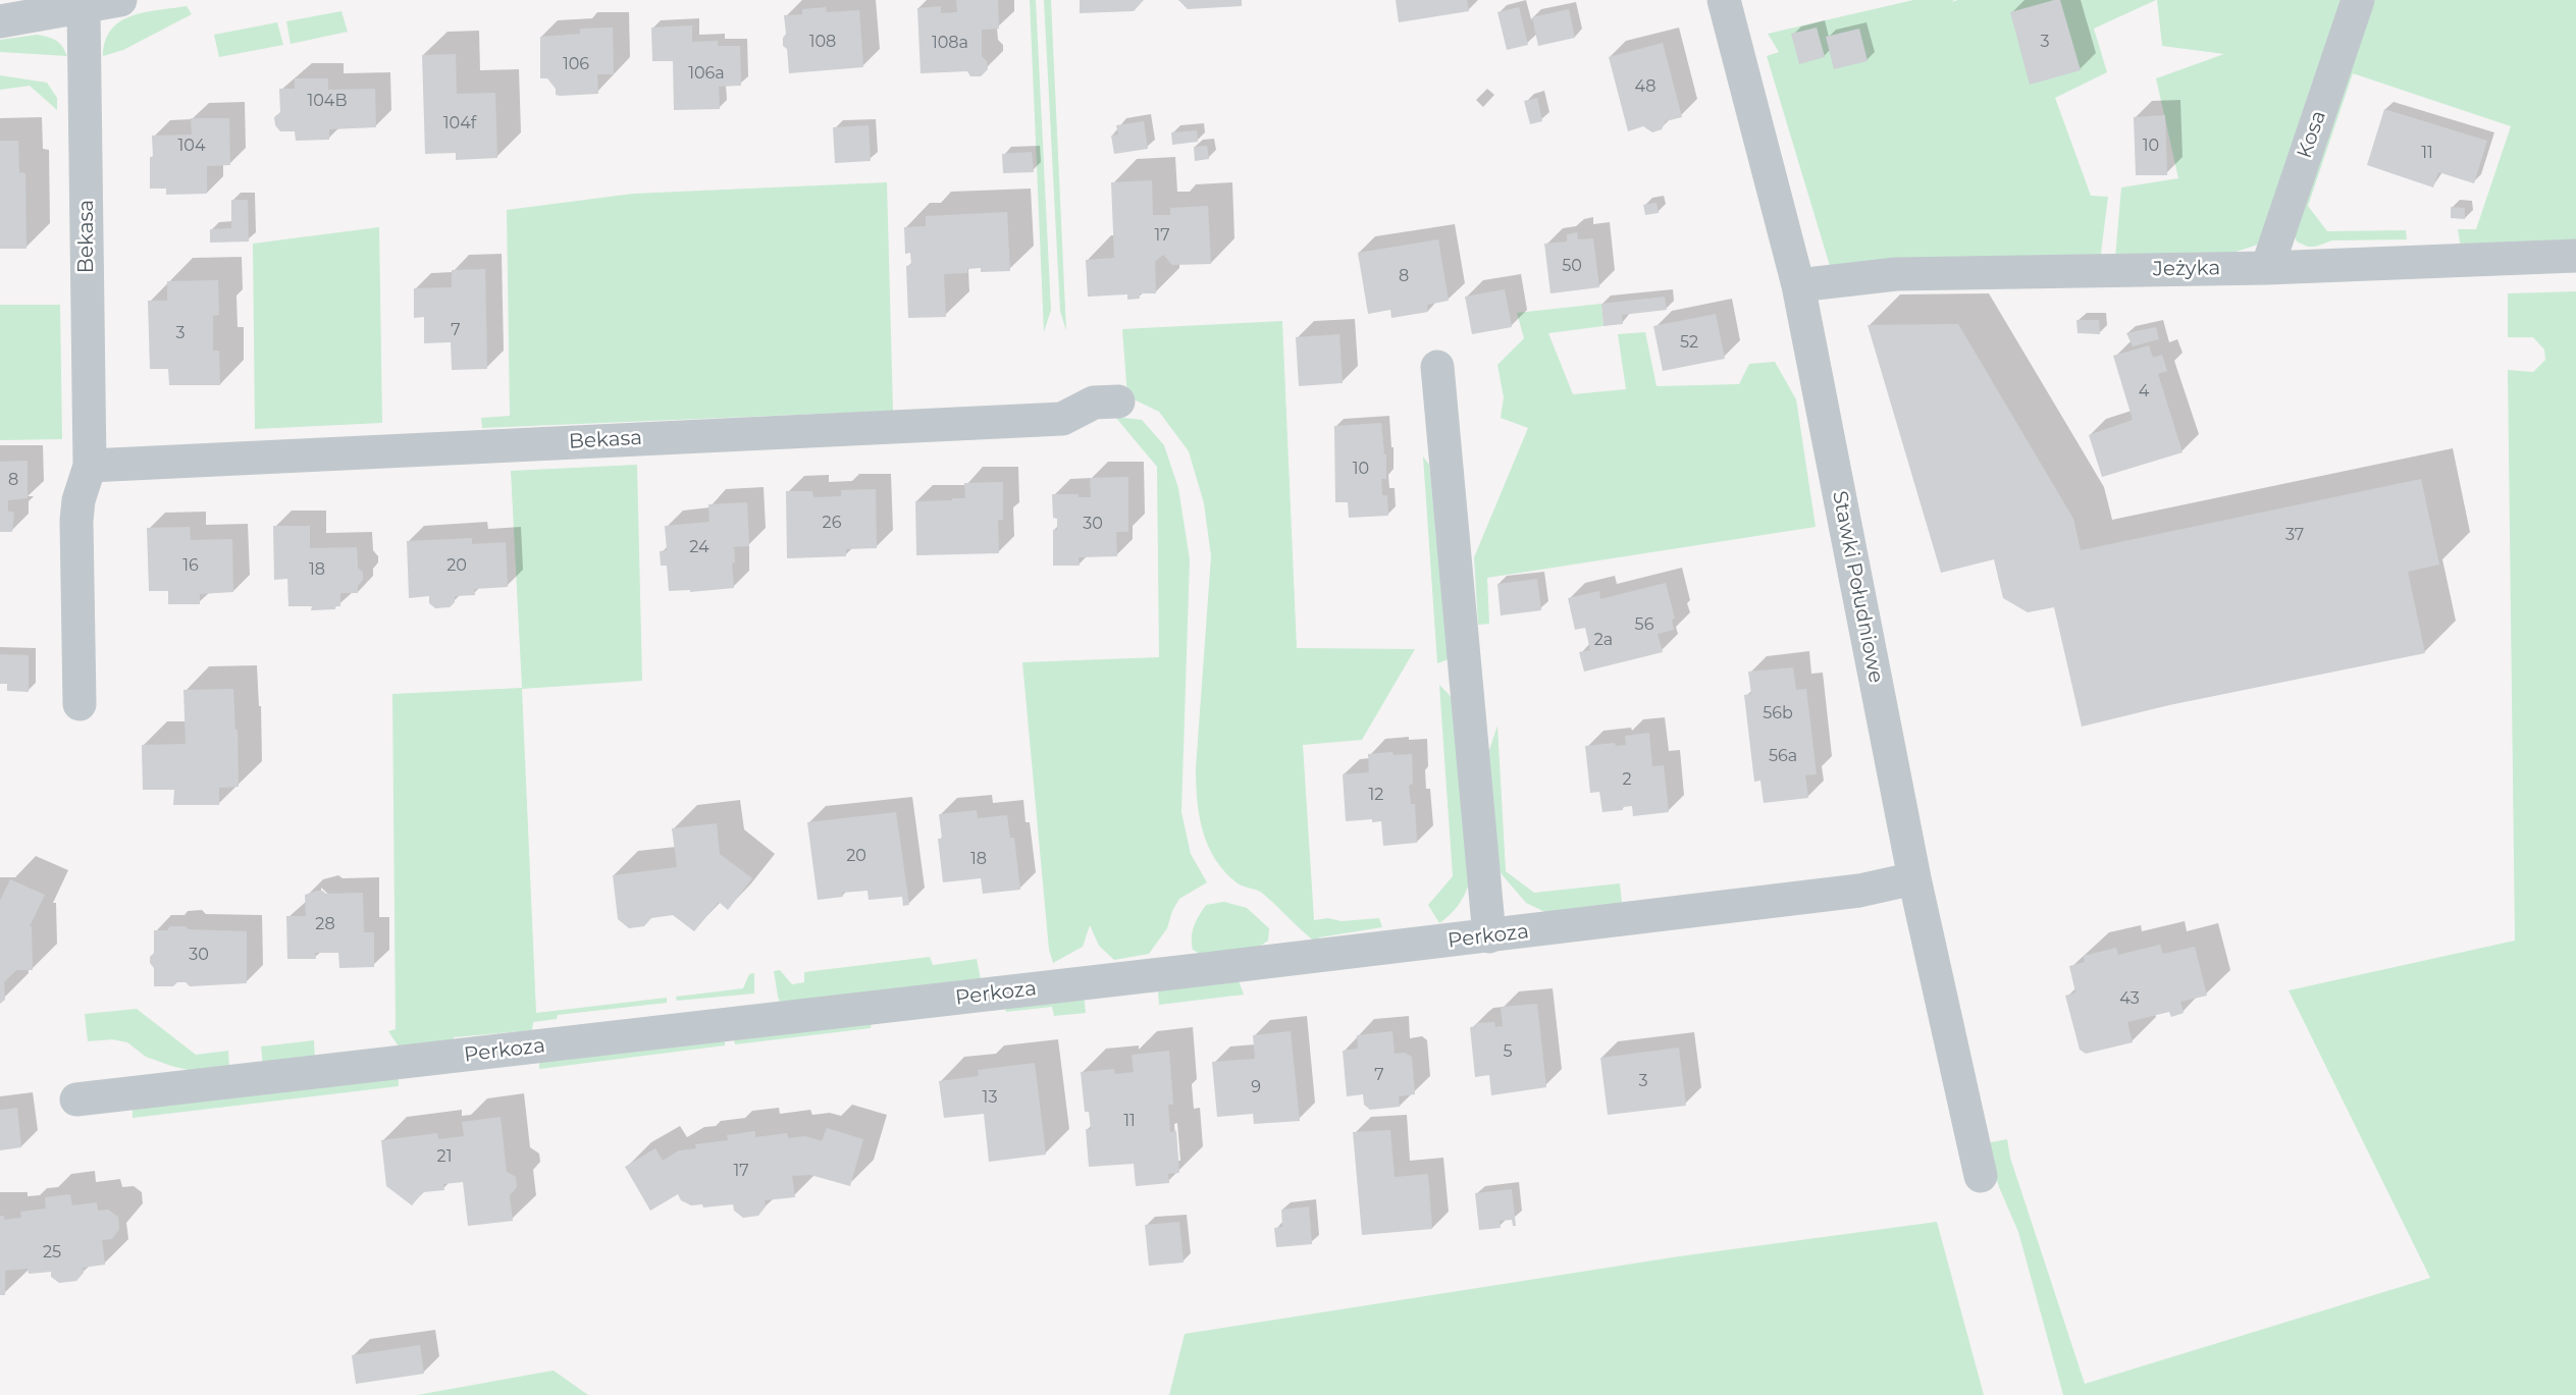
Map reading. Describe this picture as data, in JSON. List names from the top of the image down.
{
  "streets": {
    "street": [
      "Kosa",
      "Bekasa",
      "Jeżyka",
      "Stawki Południowe",
      "Perkoza"
    ]
  },
  "crossings": [
    ["Kosa", "Jeżyka"],
    ["Jeżyka", "Stawki Południowe"],
    ["Stawki Południowe", "Perkoza"]
  ],
  "house_numbers": [
    "108",
    "3",
    "108a",
    "106",
    "106a",
    "48",
    "104B",
    "104f",
    "104",
    "10",
    "11",
    "17",
    "50",
    "8",
    "7",
    "3",
    "52",
    "4",
    "10",
    "8",
    "26",
    "30",
    "37",
    "24",
    "16",
    "20",
    "18",
    "56",
    "2a",
    "56b",
    "56a",
    "2",
    "12",
    "20",
    "18",
    "28",
    "30",
    "43",
    "5",
    "7",
    "3",
    "9",
    "13",
    "11",
    "21",
    "17",
    "25"
  ]
}
